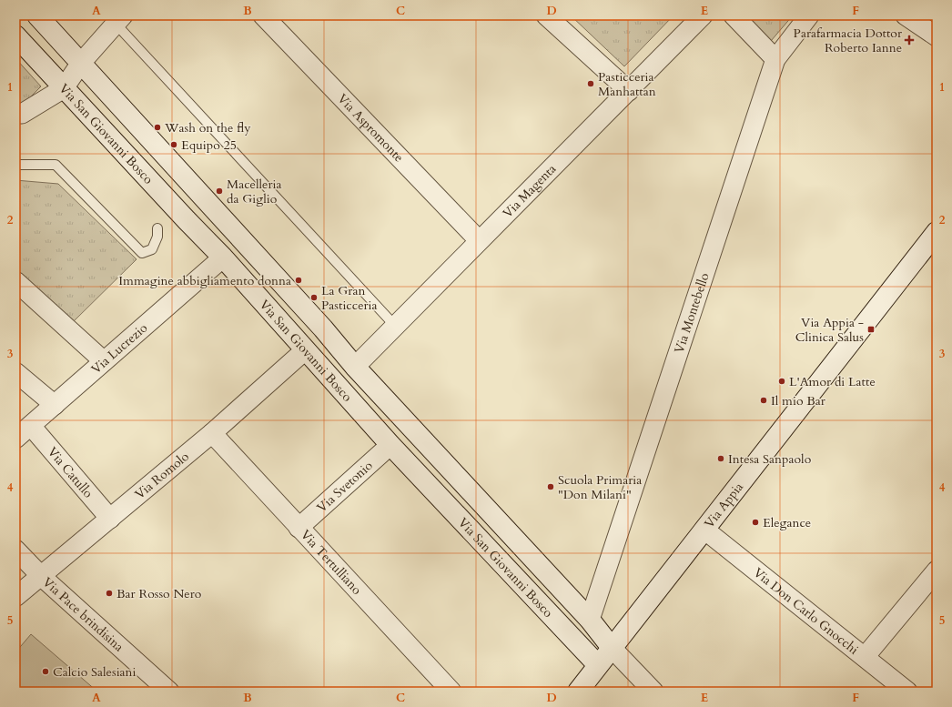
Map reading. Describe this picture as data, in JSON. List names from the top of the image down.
{
  "streets": {
    "street": [
      "Via Aspromonte",
      "Via San Giovanni Bosco",
      "Via Magenta",
      "Via Montebello",
      "Via Lucrezio",
      "Via Catullo",
      "Via Romolo",
      "Via Svetonio",
      "Via Appia",
      "Via Tertulliano",
      "Via Don Carlo Gnocchi",
      "Via Pace brindisina"
    ]
  },
  "crossings": [
    ["Via Aspromonte", "Via Magenta"],
    ["Via San Giovanni Bosco", "Via Magenta"],
    ["Via San Giovanni Bosco", "Via Montebello"],
    ["Via San Giovanni Bosco", "Via Lucrezio"],
    ["Via San Giovanni Bosco", "Via Romolo"],
    ["Via San Giovanni Bosco", "Via Svetonio"],
    ["Via San Giovanni Bosco", "Via Appia"],
    ["Via Lucrezio", "Via Catullo"],
    ["Via Catullo", "Via Romolo"],
    ["Via Romolo", "Via Tertulliano"],
    ["Via Romolo", "Via Pace brindisina"],
    ["Via Svetonio", "Via Tertulliano"],
    ["Via Appia", "Via Don Carlo Gnocchi"]
  ],
  "places": {
    "health": ["Parafarmacia Dottor Roberto Ianne"],
    "other": [
      "Pasticceria Manhattan",
      "Wash on the fly",
      "Equipo 25",
      "Macelleria da Giglio",
      "Immagine abbigliamento donna",
      "La Gran Pasticceria",
      "L'Amor di Latte",
      "Il mio Bar",
      "Intesa Sanpaolo",
      "Scuola Primaria \"Don Milani\"",
      "Elegance",
      "Bar Rosso Nero",
      "Calcio Salesiani"
    ],
    "transit": ["Via Appia - Clinica Salus"]
  },
  "grid": {
    "columns": [
      "A",
      "B",
      "C",
      "D",
      "E",
      "F"
    ],
    "rows": [
      "1",
      "2",
      "3",
      "4",
      "5"
    ]
  }
}
